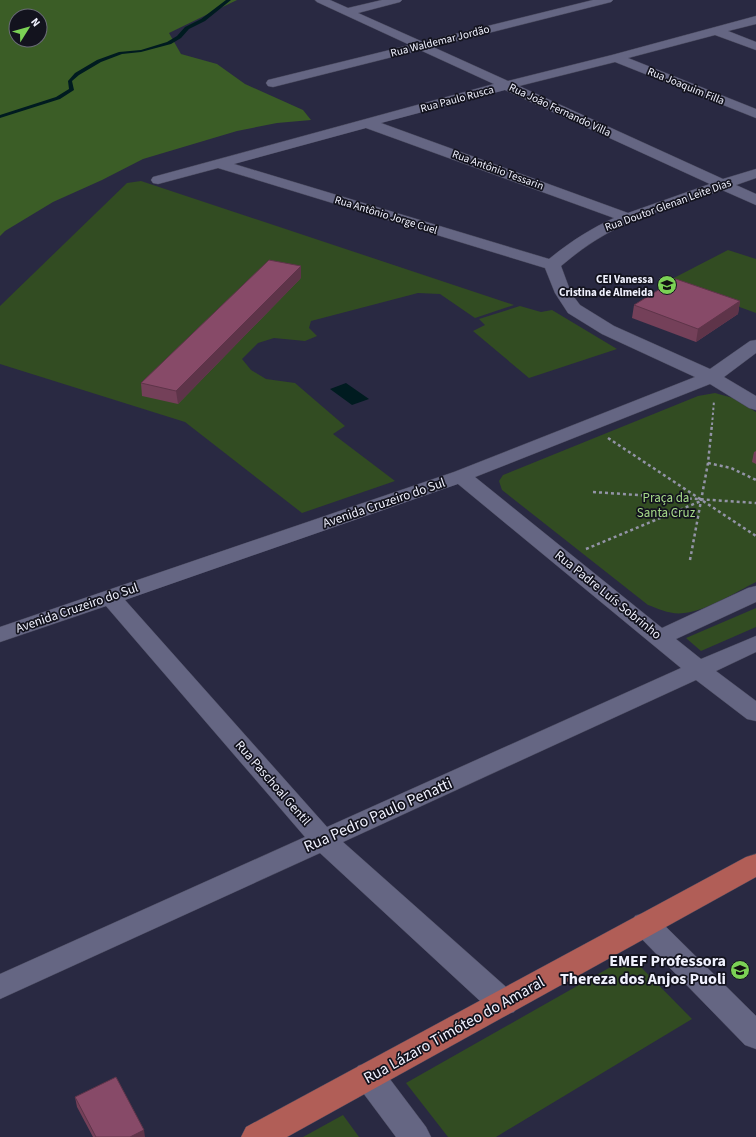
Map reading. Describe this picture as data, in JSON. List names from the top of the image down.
{
  "streets": {
    "main road": ["Rua Lázaro Timóteo do Amaral"],
    "street": [
      "Rua Waldemar Jordão",
      "Rua Joaquim Filla",
      "Rua Paulo Rusca",
      "Rua João Fernando Villa",
      "Rua Antônio Tessarin",
      "Rua Doutor Glenan Leite Dias",
      "Rua Antônio Jorge Cuel",
      "Avenida Cruzeiro do Sul",
      "Rua Padre Luís Sobrinho",
      "Rua Paschoal Gentil",
      "Rua Pedro Paulo Penatti"
    ]
  },
  "crossings": [
    ["Rua Waldemar Jordão", "Rua João Fernando Villa"],
    ["Rua Joaquim Filla", "Rua Paulo Rusca"],
    ["Rua Paulo Rusca", "Rua João Fernando Villa"],
    ["Rua Paulo Rusca", "Rua Antônio Tessarin"],
    ["Rua Paulo Rusca", "Rua Antônio Jorge Cuel"],
    ["Rua João Fernando Villa", "Rua Doutor Glenan Leite Dias"],
    ["Rua Antônio Tessarin", "Rua Doutor Glenan Leite Dias"],
    ["Rua Doutor Glenan Leite Dias", "Rua Antônio Jorge Cuel"],
    ["Avenida Cruzeiro do Sul", "Rua Padre Luís Sobrinho"],
    ["Avenida Cruzeiro do Sul", "Rua Paschoal Gentil"],
    ["Rua Padre Luís Sobrinho", "Rua Pedro Paulo Penatti"],
    ["Rua Paschoal Gentil", "Rua Pedro Paulo Penatti"],
    ["Rua Paschoal Gentil", "Rua Lázaro Timóteo do Amaral"]
  ],
  "parks": ["Praça da Santa Cruz"],
  "places": {
    "school or university": ["CEI Vanessa Cristina de Almeida", "EMEF Professora Thereza dos Anjos Puoli"]
  },
  "north": "top right"
}
